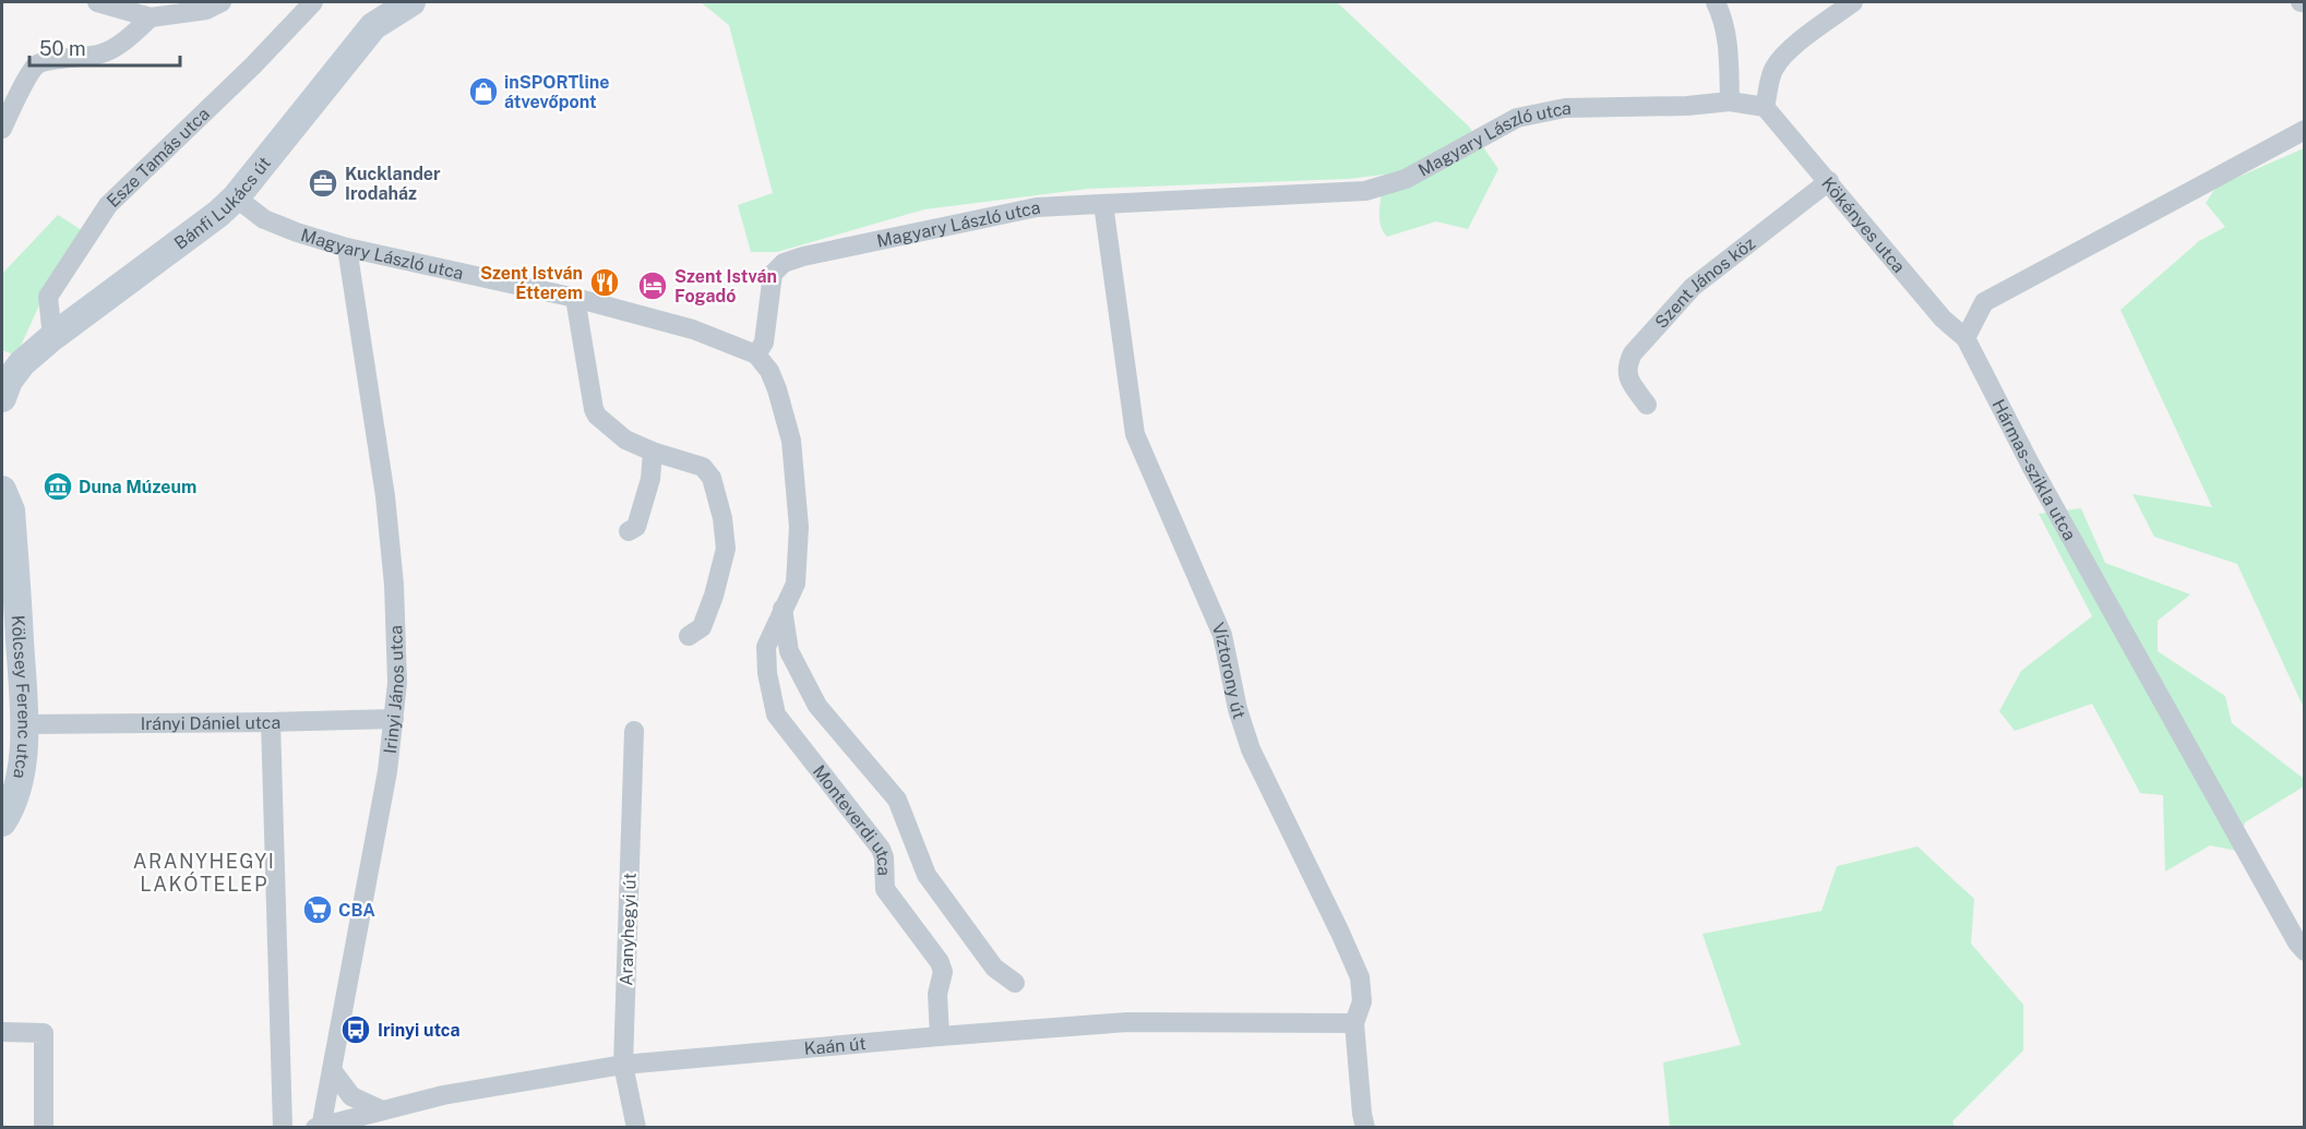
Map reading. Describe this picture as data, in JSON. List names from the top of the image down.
{
  "streets": {
    "main road": ["Bánfi Lukács út", "Kölcsey Ferenc utca"],
    "street": [
      "Magyary László utca",
      "Esze Tamás utca",
      "Kökényes utca",
      "Szent János köz",
      "Hármas-szikla utca",
      "Víztorony út",
      "Irinyi János utca",
      "Irányi Dániel utca",
      "Monteverdi utca",
      "Aranyhegyi út",
      "Kaán út"
    ]
  },
  "crossings": [
    ["Magyary László utca", "Bánfi Lukács út"],
    ["Magyary László utca", "Kökényes utca"],
    ["Magyary László utca", "Víztorony út"],
    ["Magyary László utca", "Irinyi János utca"],
    ["Magyary László utca", "Monteverdi utca"],
    ["Esze Tamás utca", "Bánfi Lukács út"],
    ["Kökényes utca", "Szent János köz"],
    ["Kökényes utca", "Hármas-szikla utca"],
    ["Víztorony út", "Kaán út"],
    ["Irinyi János utca", "Irányi Dániel utca"],
    ["Irinyi János utca", "Kaán út"],
    ["Kölcsey Ferenc utca", "Irányi Dániel utca"],
    ["Monteverdi utca", "Kaán út"],
    ["Aranyhegyi út", "Kaán út"]
  ],
  "districts": ["ARANYHEGYI LAKÓTELEP"],
  "places": {
    "shop": ["inSPORTline átvevőpont"],
    "office": ["Kucklander Irodaház"],
    "restaurant": ["Szent István Étterem"],
    "hotel": ["Szent István Fogadó"],
    "museum": ["Duna Múzeum"],
    "supermarket": ["CBA"],
    "bus stop": ["Irinyi utca"]
  },
  "scale_bar": "50 m"
}
